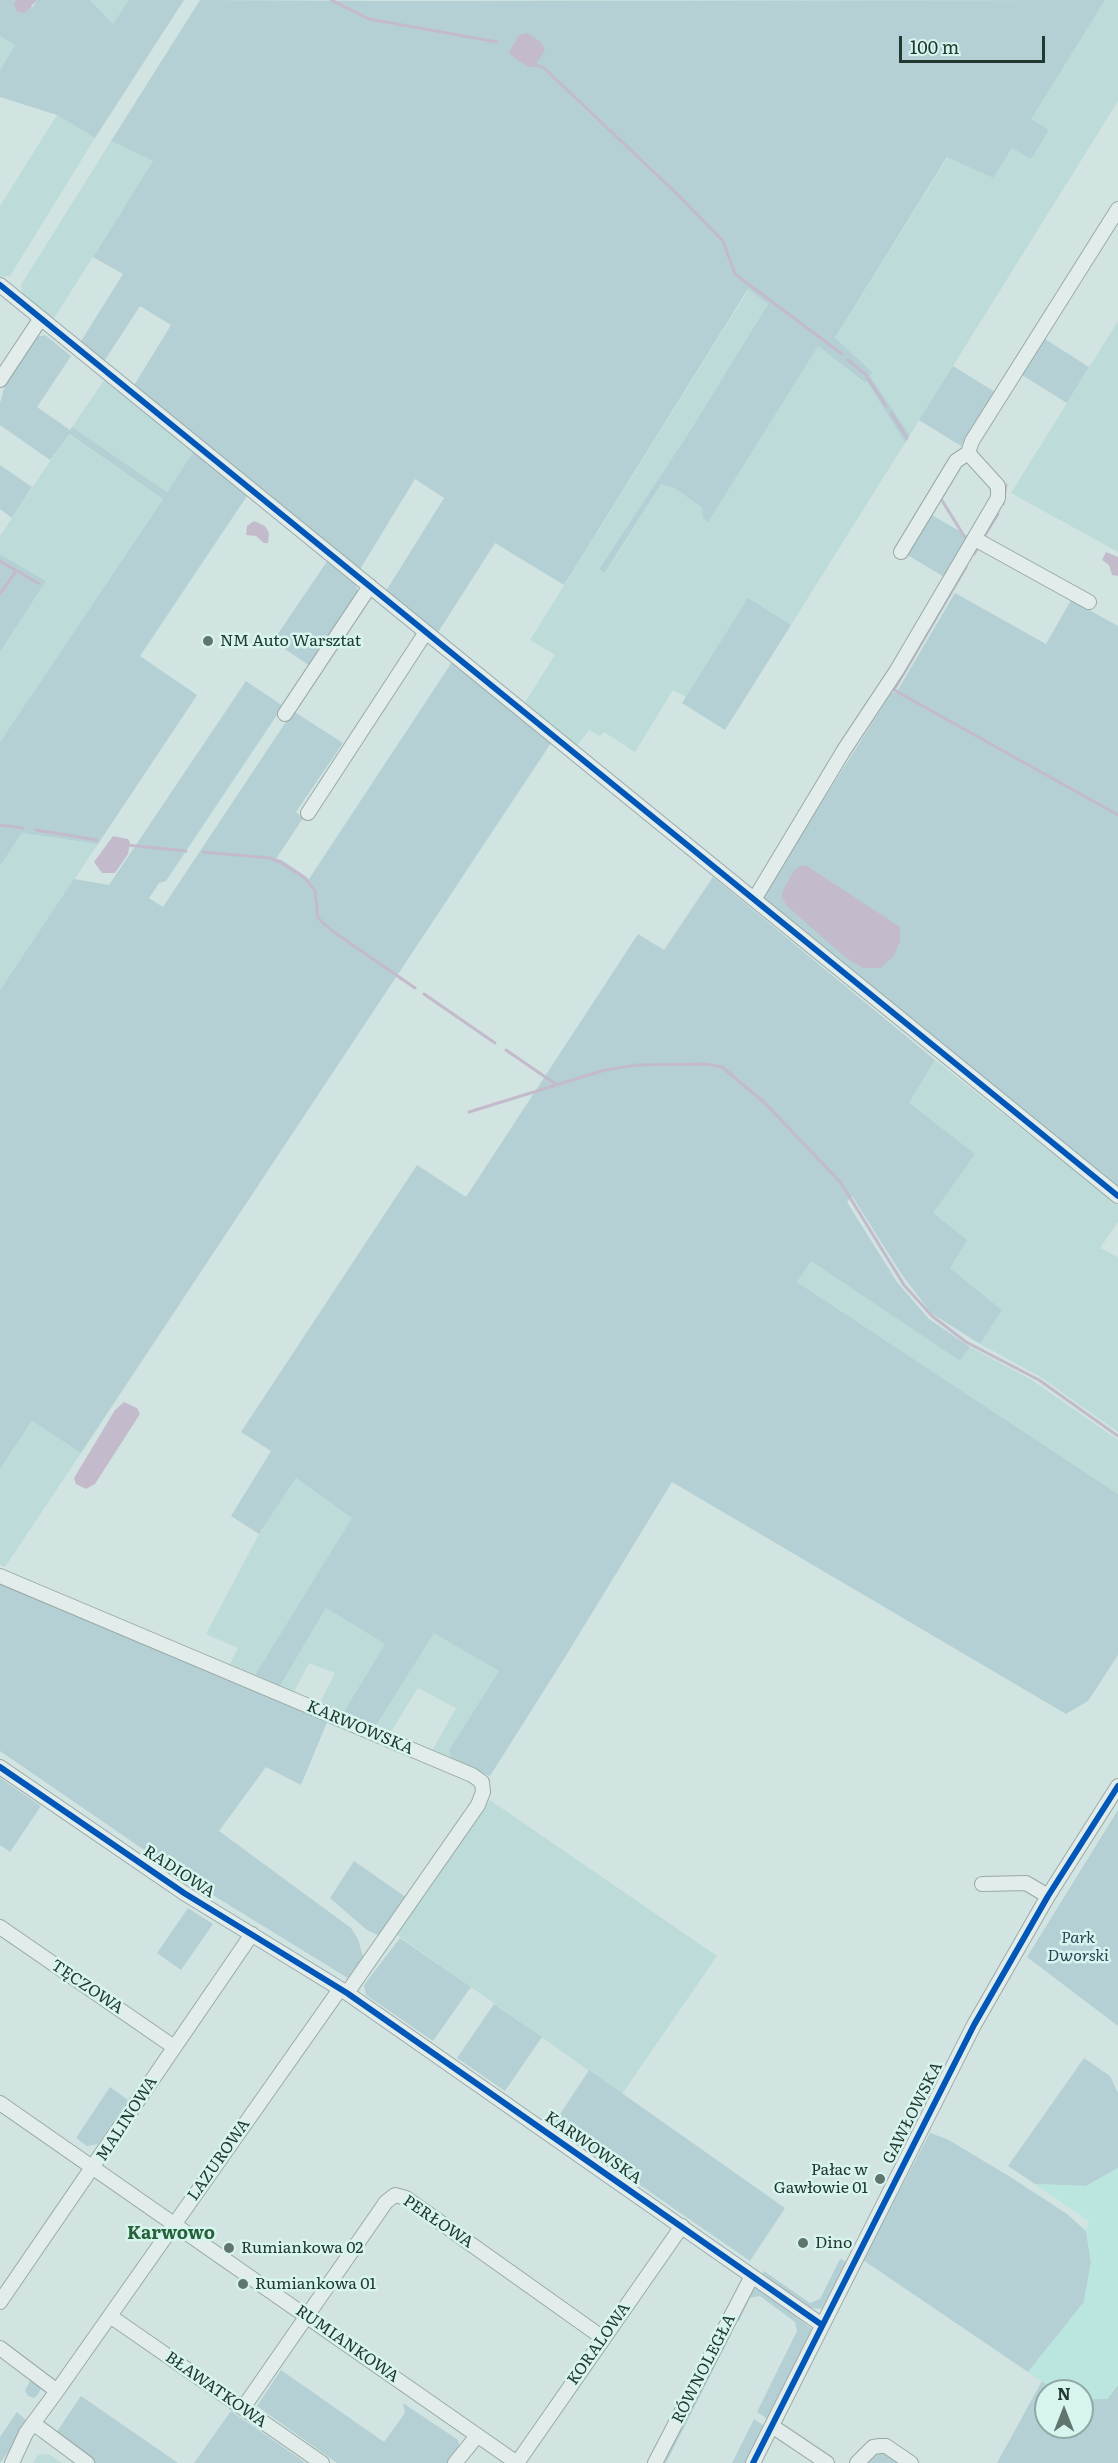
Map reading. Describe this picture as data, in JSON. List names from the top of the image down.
{
  "streets": {
    "street": [
      "KARWOWSKA",
      "RADIOWA",
      "TĘCZOWA",
      "GAWŁOWSKA",
      "MALINOWA",
      "LAZUROWA",
      "PERŁOWA",
      "RUMIANKOWA",
      "KORALOWA",
      "RÓWNOLEGŁA",
      "BŁAWATKOWA"
    ]
  },
  "crossings": [
    ["KARWOWSKA", "RADIOWA"],
    ["KARWOWSKA", "GAWŁOWSKA"],
    ["KARWOWSKA", "LAZUROWA"],
    ["KARWOWSKA", "KORALOWA"],
    ["KARWOWSKA", "RÓWNOLEGŁA"],
    ["RADIOWA", "MALINOWA"],
    ["RADIOWA", "LAZUROWA"],
    ["TĘCZOWA", "MALINOWA"],
    ["MALINOWA", "RUMIANKOWA"],
    ["LAZUROWA", "RUMIANKOWA"],
    ["LAZUROWA", "BŁAWATKOWA"],
    ["PERŁOWA", "RUMIANKOWA"],
    ["PERŁOWA", "KORALOWA"],
    ["RUMIANKOWA", "KORALOWA"]
  ],
  "districts": ["Karwowo"],
  "parks": ["Park Dworski"],
  "places": [
    "NM Auto Warsztat",
    "Pałac w Gawłowie 01",
    "Dino",
    "Rumiankowa 02",
    "Rumiankowa 01"
  ],
  "scale_bar": "100 m",
  "north": "top"
}
